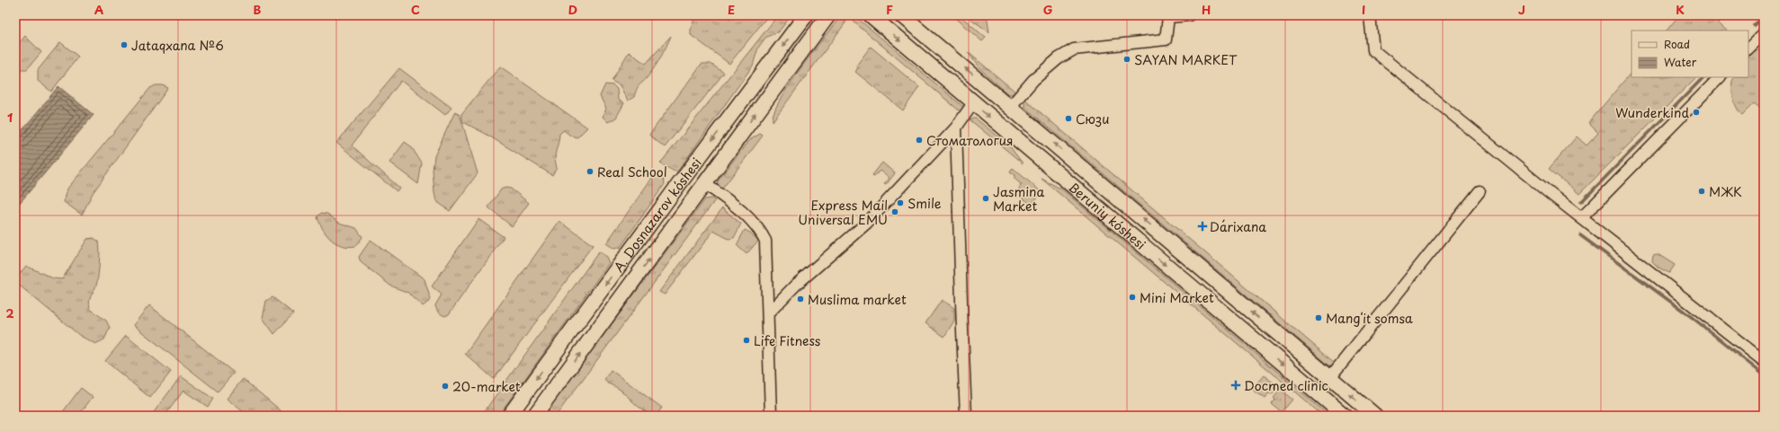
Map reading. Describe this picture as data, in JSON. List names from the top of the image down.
{
  "streets": {
    "main road": ["A. Dosnazarov kóshesi", "Beruniy kóshesi"]
  },
  "places": {
    "other": [
      "Jataqxana №6",
      "SAYAN MARKET",
      "Wunderkind",
      "Сюзи",
      "Стоматология",
      "Real School",
      "МЖК",
      "Jasmina Market",
      "Smile",
      "Express Mail Universal EMU",
      "Mini Market",
      "Muslima market",
      "Mangʻit somsa",
      "Life Fitness",
      "20-market"
    ],
    "health": ["Dárixana", "Docmed clinic"]
  },
  "legend": ["Road", "Water"],
  "grid": {
    "columns": [
      "A",
      "B",
      "C",
      "D",
      "E",
      "F",
      "G",
      "H",
      "I",
      "J",
      "K"
    ],
    "rows": ["1", "2"]
  }
}
